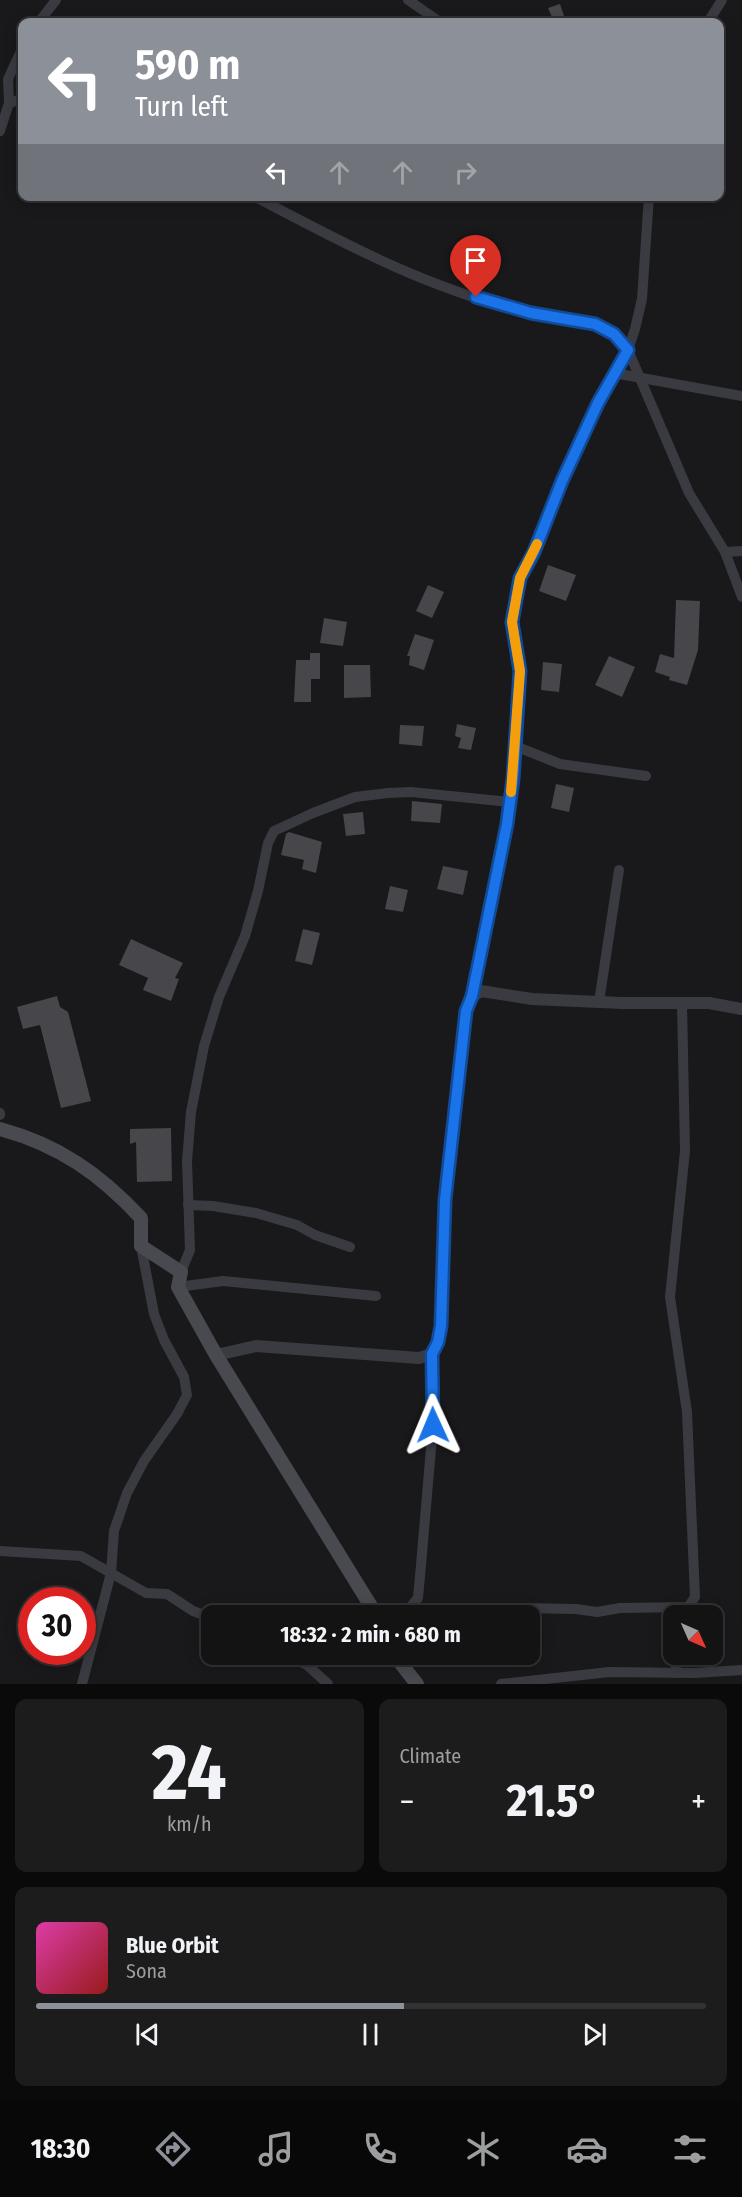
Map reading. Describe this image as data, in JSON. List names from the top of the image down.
{
  "north": "bottom right",
  "page": {
    "turn": ["590 m", "Turn left"],
    "limit": "30",
    "trip": "18:32 · 2 min · 680 m",
    "tile": [
      ["24", "km/h"],
      "Climate"
    ],
    "heat": ["−", "21.5°", "+"],
    "song": ["Blue Orbit", "Sona"],
    "tabs": "18:30"
  }
}
